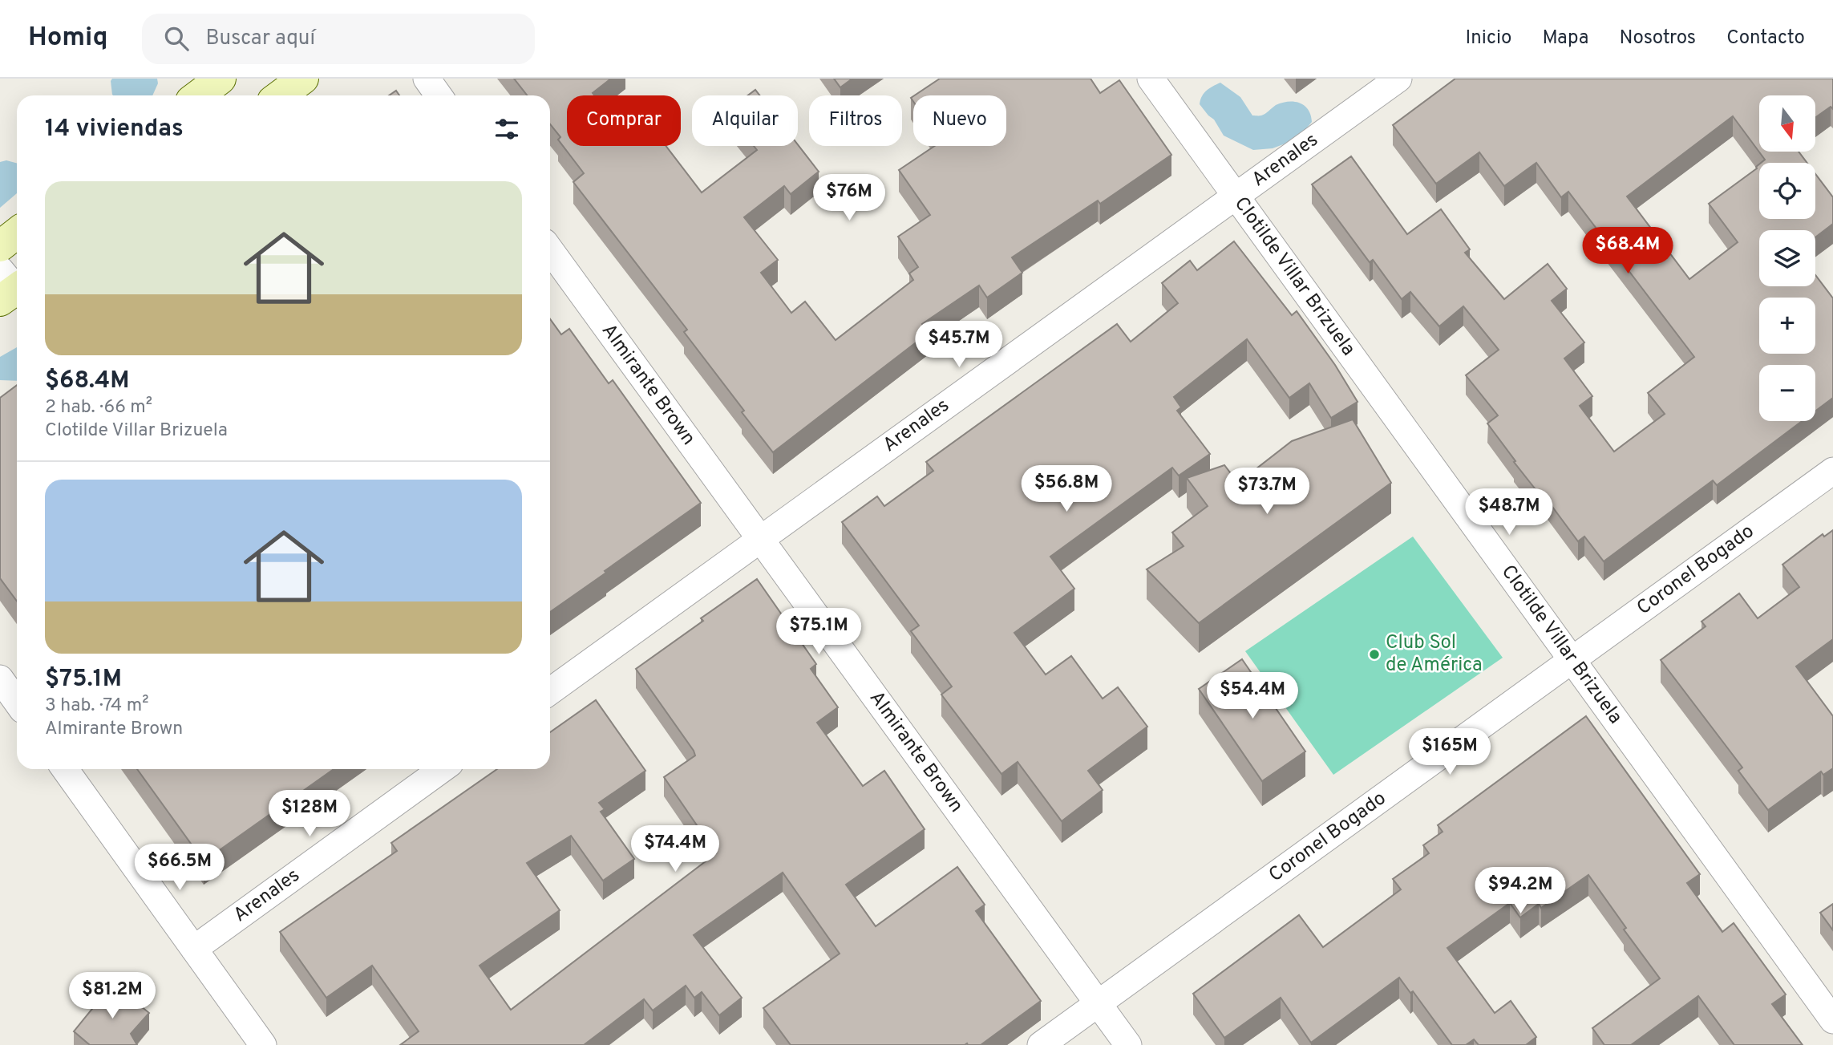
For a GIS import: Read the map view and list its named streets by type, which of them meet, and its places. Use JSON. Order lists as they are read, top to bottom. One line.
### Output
{"streets":{"street":["Arenales","Clotilde Villar Brizuela","Almirante Brown","Coronel Bogado"]},"crossings":[["Arenales","Clotilde Villar Brizuela"],["Arenales","Almirante Brown"],["Clotilde Villar Brizuela","Coronel Bogado"],["Almirante Brown","Coronel Bogado"]],"places":["Club Sol de América"],"north":"bottom","page":{"header":"Homiq","search":"Buscar aquí","nav":["Inicio","Mapa","Nosotros","Contacto"],"map_buttons":["+","−"],"chip":["Comprar","Alquilar","Filtros","Nuevo"],"heading":"14 viviendas","list":[{"name":"$68.4M","note":"2 hab. · 66 m² · Clotilde Villar Brizuela"},{"name":"$75.1M","note":"3 hab. · 74 m² · Almirante Brown"}],"price":["$76M","$68.4M","$45.7M","$56.8M","$73.7M","$48.7M","$75.1M","$54.4M","$165M","$128M","$74.4M","$66.5M","$94.2M","$81.2M"]}}
